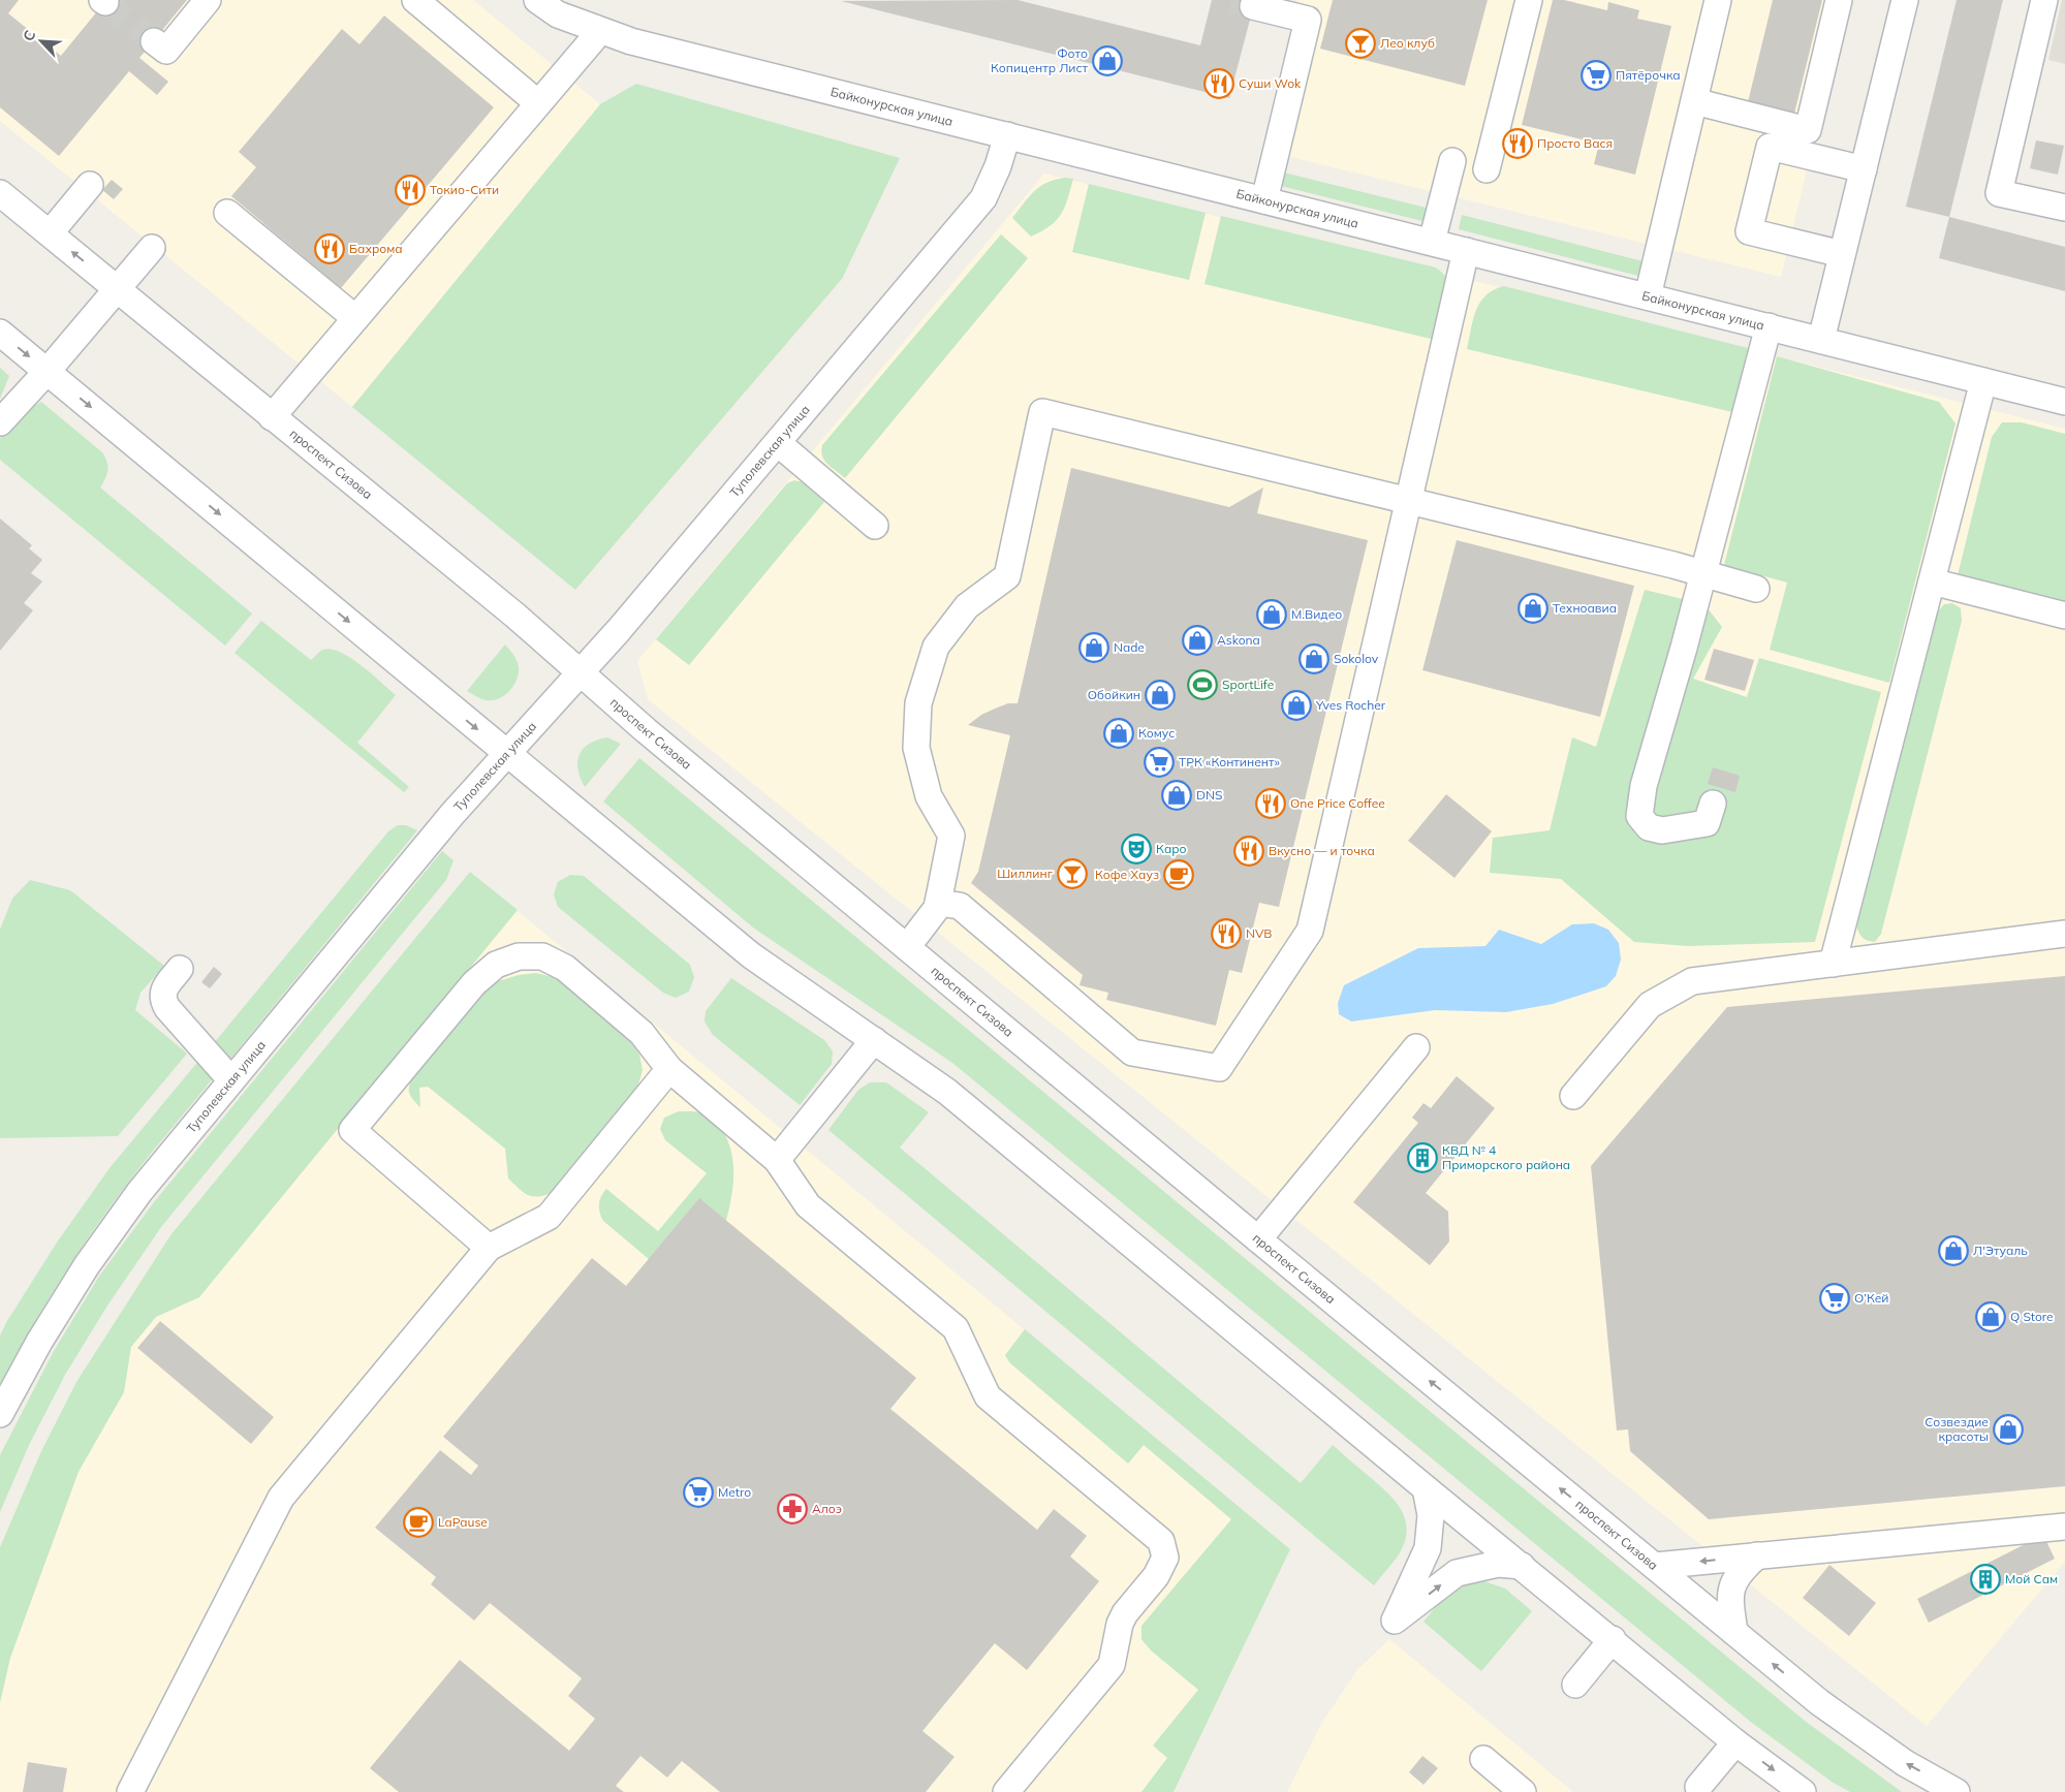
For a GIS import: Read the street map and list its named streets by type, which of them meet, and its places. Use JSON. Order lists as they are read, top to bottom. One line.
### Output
{"streets":{"street":["Байконурская улица","Туполевская улица","проспект Сизова"]},"crossings":[["Байконурская улица","Туполевская улица"],["Туполевская улица","проспект Сизова"]],"places":{"bar":["Лео клуб","Шиллинг"],"shop":["Фото Копицентр Лист","Техноавиа","М.Видео","Askona","Nade","Sokolov","Обойкин","Yves Rocher","Комус","DNS","Л'Этуаль","Q Store","Созвездие красоты"],"supermarket":["Пятёрочка","ТРК «Континент»","О’Кей","Metro"],"restaurant":["Суши Wok","Просто Вася","Токио-Сити","Бахрома","One Price Coffee","Вкусно — и точка","NVB"],"sports":["SportLife"],"theatre":["Каро"],"cafe":["Кофе Хауз","LaPause"],"building":["КВД № 4 Приморского района","Мой Сам"],"pharmacy":["Алоэ"]},"north":"top left"}
